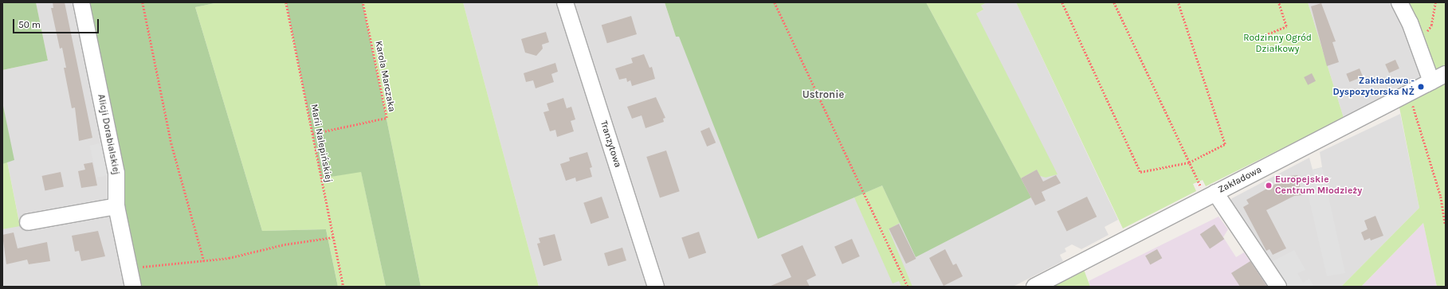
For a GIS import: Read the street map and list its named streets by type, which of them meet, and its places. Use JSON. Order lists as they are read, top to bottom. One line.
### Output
{"streets":{"street":["Alicji Dorabialskiej","Tranzytowa","Zakładowa"],"path":["Karola Marczaka","Marii Nalepińskiej"]},"crossings":[["Karola Marczaka","Marii Nalepińskiej"]],"districts":["Ustronie"],"parks":["Rodzinny Ogród Działkowy"],"places":["Zakładowa - Dyspozytorska NŻ","Europejskie Centrum Młodzieży"],"scale_bar":"50 m"}
